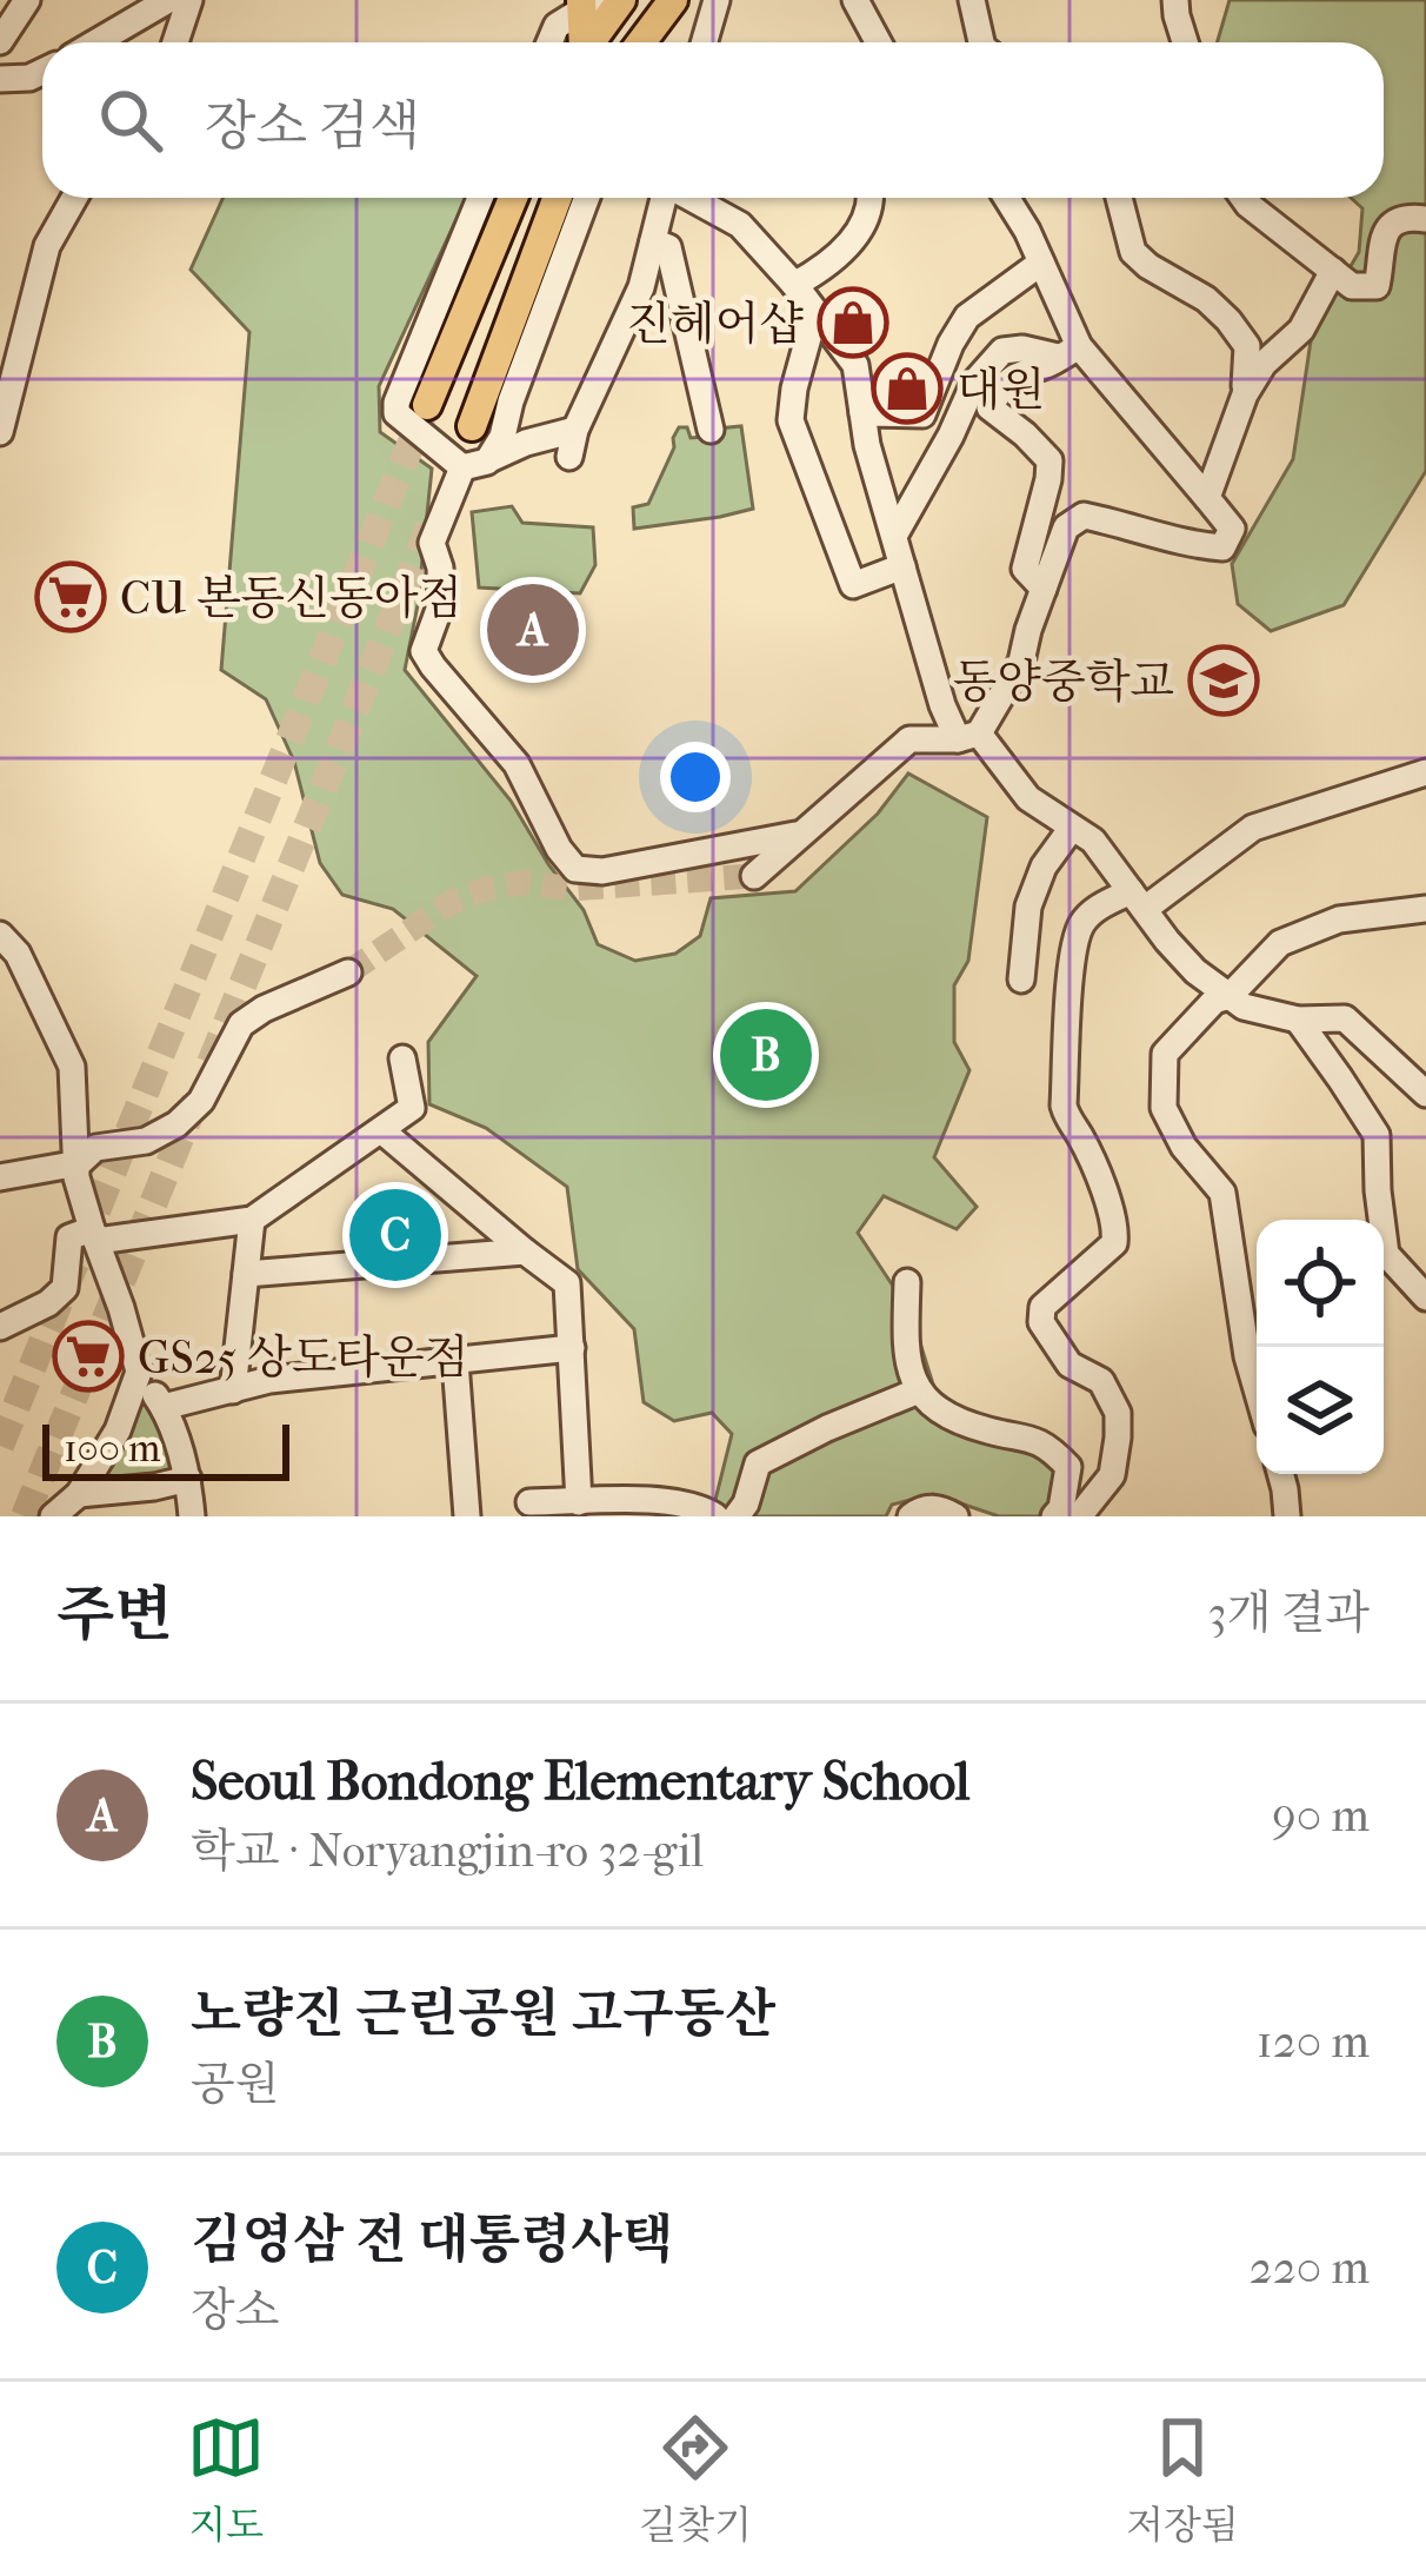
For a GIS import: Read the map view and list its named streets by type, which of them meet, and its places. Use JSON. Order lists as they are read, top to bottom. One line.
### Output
{"places":{"shop":["진헤어샵","대원"],"supermarket":["CU 본동신동아점","GS25 상도타운점"],"school or university":["동양중학교"]},"scale_bar":"100 m","page":{"search":"장소 검색","pins":["A","B","C"],"scale":"100 m","heading":["주변","3개 결과"],"list":[{"mark":"A","name":"Seoul Bondong Elementary School","note":"학교 · Noryangjin-ro 32-gil","value":"90 m"},{"mark":"B","name":"노량진 근린공원 고구동산","note":"공원","value":"120 m"},{"mark":"C","name":"김영삼 전 대통령사택","note":"장소","value":"220 m"}],"nav":["지도","길찾기","저장됨"]}}
